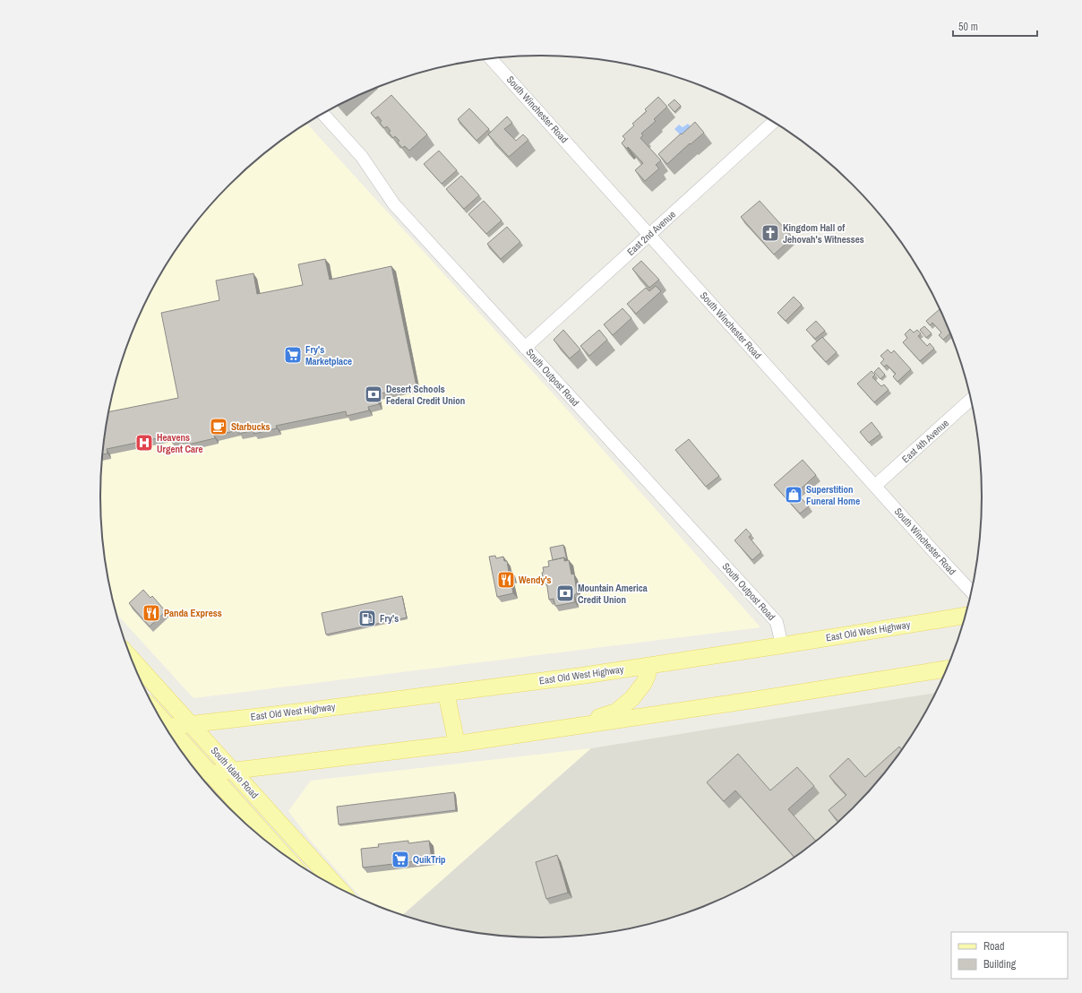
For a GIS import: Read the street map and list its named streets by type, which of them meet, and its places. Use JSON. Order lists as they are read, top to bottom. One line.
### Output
{"streets":{"main road":["East Old West Highway","South Idaho Road"],"street":["South Winchester Road","East 2nd Avenue","South Outpost Road","East 4th Avenue"]},"crossings":[["South Winchester Road","East 2nd Avenue"],["South Winchester Road","East 4th Avenue"],["East 2nd Avenue","South Outpost Road"],["South Outpost Road","East Old West Highway"],["East Old West Highway","South Idaho Road"]],"places":{"church":["Kingdom Hall of Jehovah's Witnesses"],"supermarket":["Fry's Marketplace","QuikTrip"],"bank":["Desert Schools Federal Credit Union","Mountain America Credit Union"],"cafe":["Starbucks"],"hospital":["Heavens Urgent Care"],"shop":["Superstition Funeral Home"],"restaurant":["Wendy's","Panda Express"],"fuel station":["Fry's"]},"legend":["Road","Building"],"scale_bar":"50 m"}
